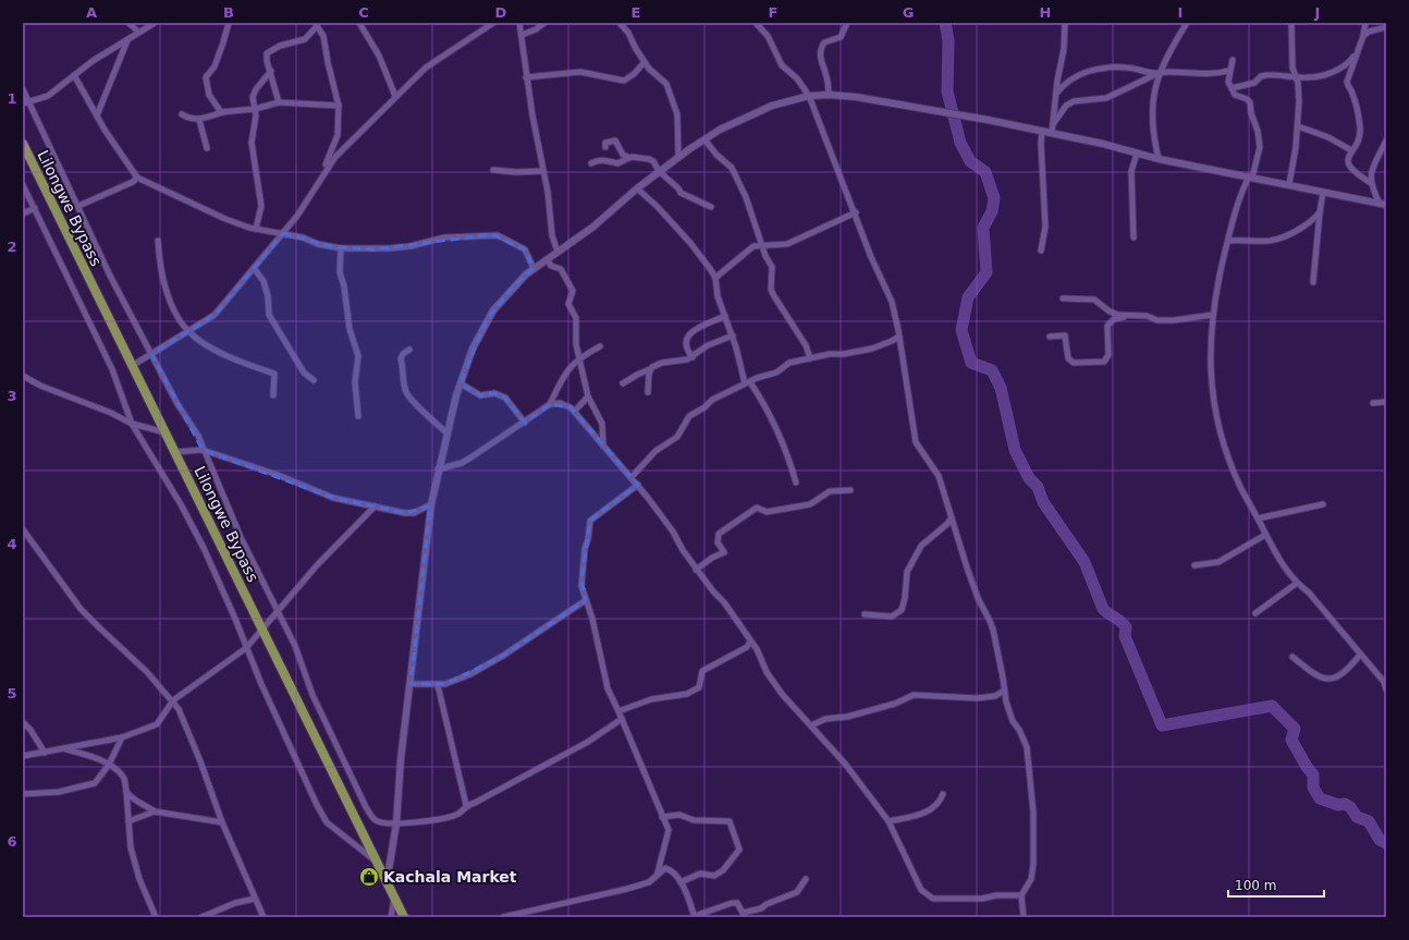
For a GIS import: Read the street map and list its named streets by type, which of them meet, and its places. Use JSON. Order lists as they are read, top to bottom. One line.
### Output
{"streets":{"main road":["Lilongwe Bypass"]},"places":{"shop":["Kachala Market"]},"scale_bar":"100 m","grid":{"columns":["A","B","C","D","E","F","G","H","I","J"],"rows":["1","2","3","4","5","6"]}}
